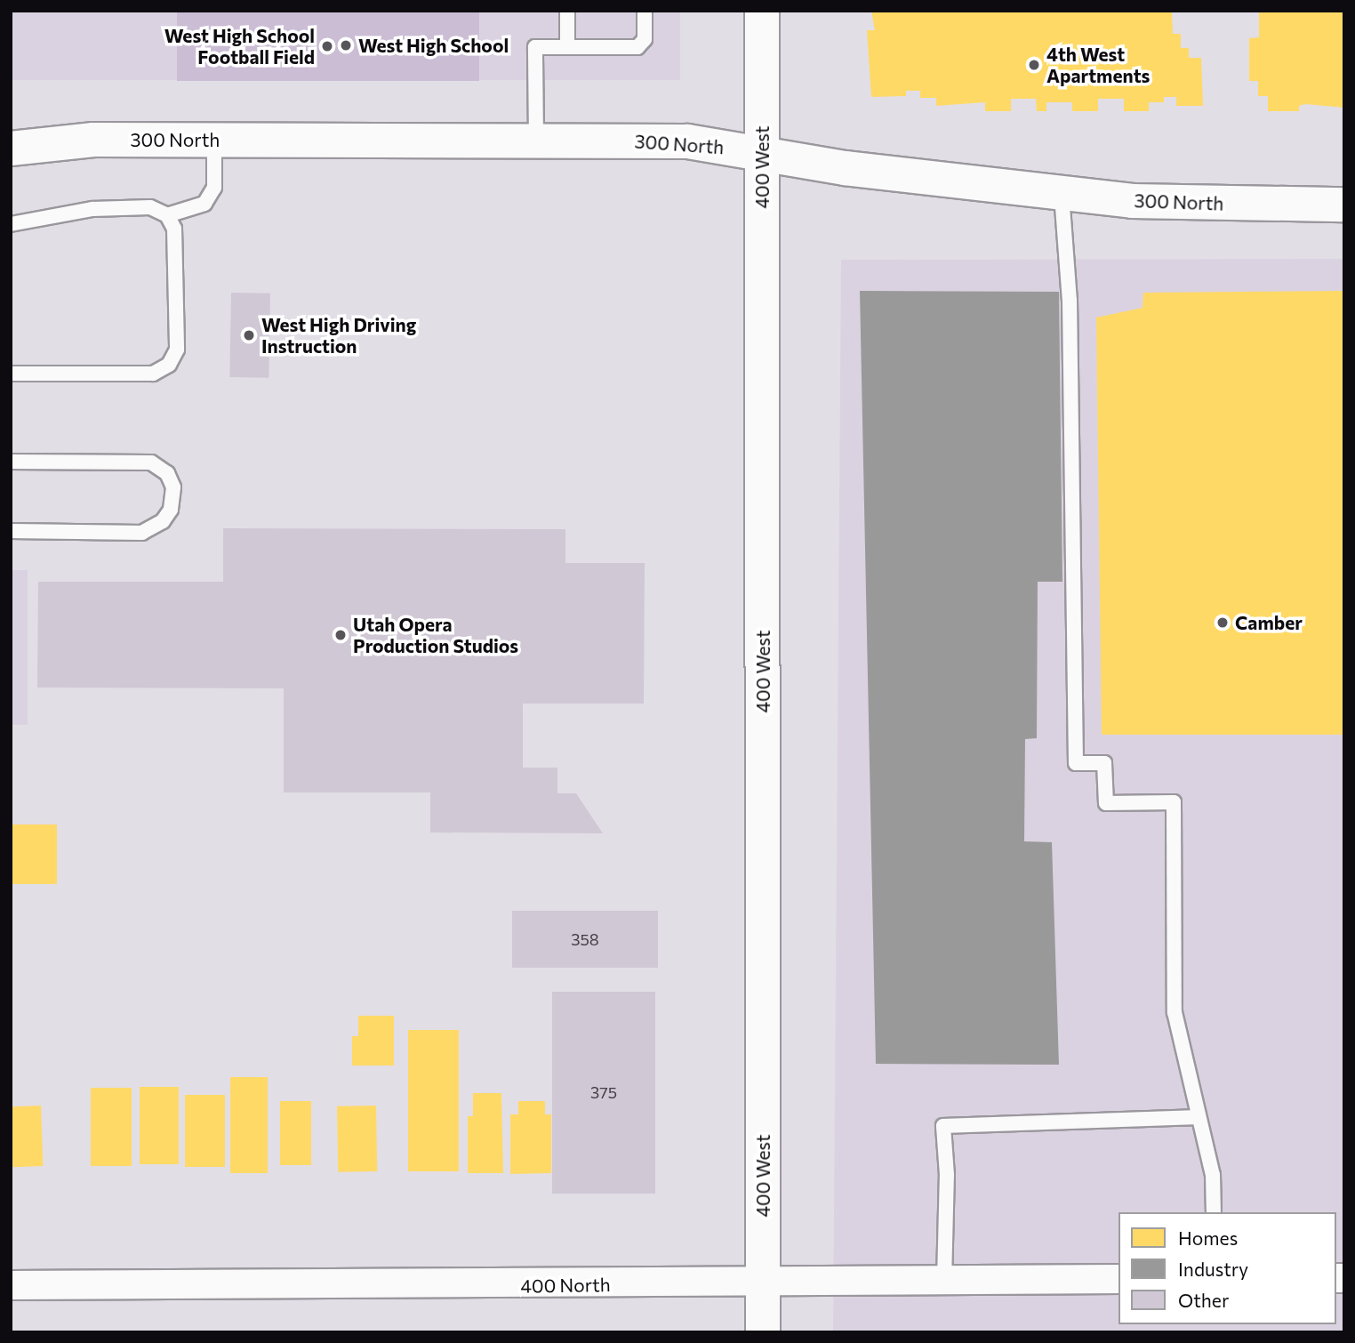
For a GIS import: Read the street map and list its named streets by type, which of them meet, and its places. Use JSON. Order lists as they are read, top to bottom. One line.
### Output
{"streets":{"street":["300 North","400 West","400 North"]},"crossings":[["300 North","400 West"],["400 West","400 North"]],"places":["West High School","West High School Football Field","4th West Apartments","West High Driving Instruction","Camber","Utah Opera Production Studios"],"house_numbers":["358","375"],"legend":["Homes","Industry","Other"]}
